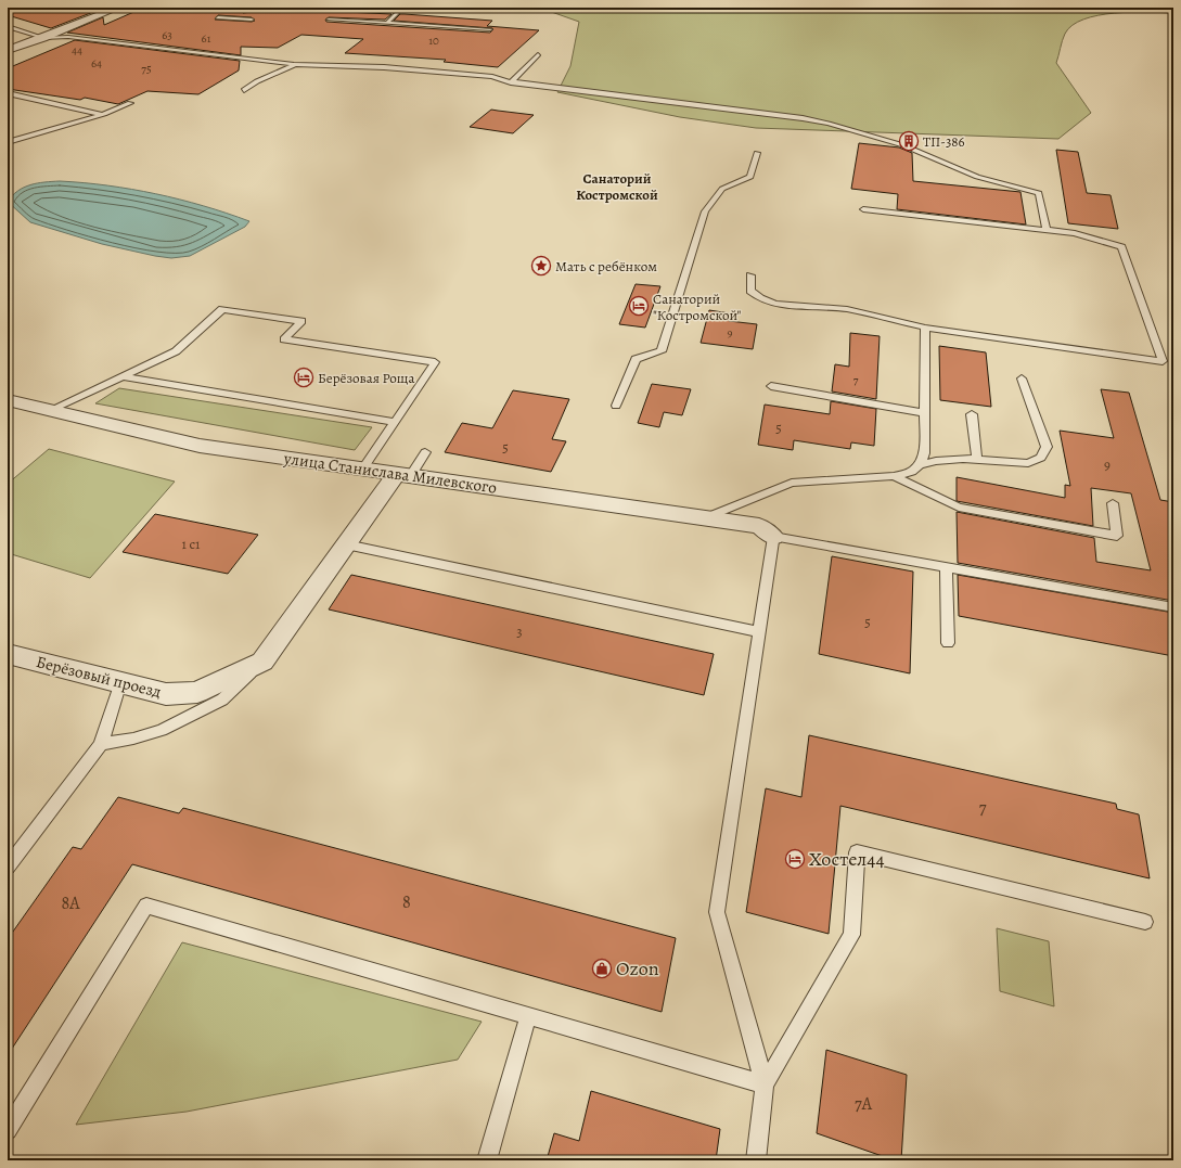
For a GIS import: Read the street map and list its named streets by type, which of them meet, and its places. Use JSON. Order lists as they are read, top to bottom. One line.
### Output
{"streets":{"street":["улица Станислава Милевского","Берёзовый проезд"]},"districts":["Санаторий Костромской"],"places":{"building":["ТП-386"],"place":["Мать с ребёнком"],"hotel":["Санаторий \"Костромской\"","Берёзовая Роща","Хостел44"],"shop":["Ozon"]},"house_numbers":["63","61","10","44","64","75","9","7","5","5","9","1 с1","5","3","7","8","8А","7А"]}
